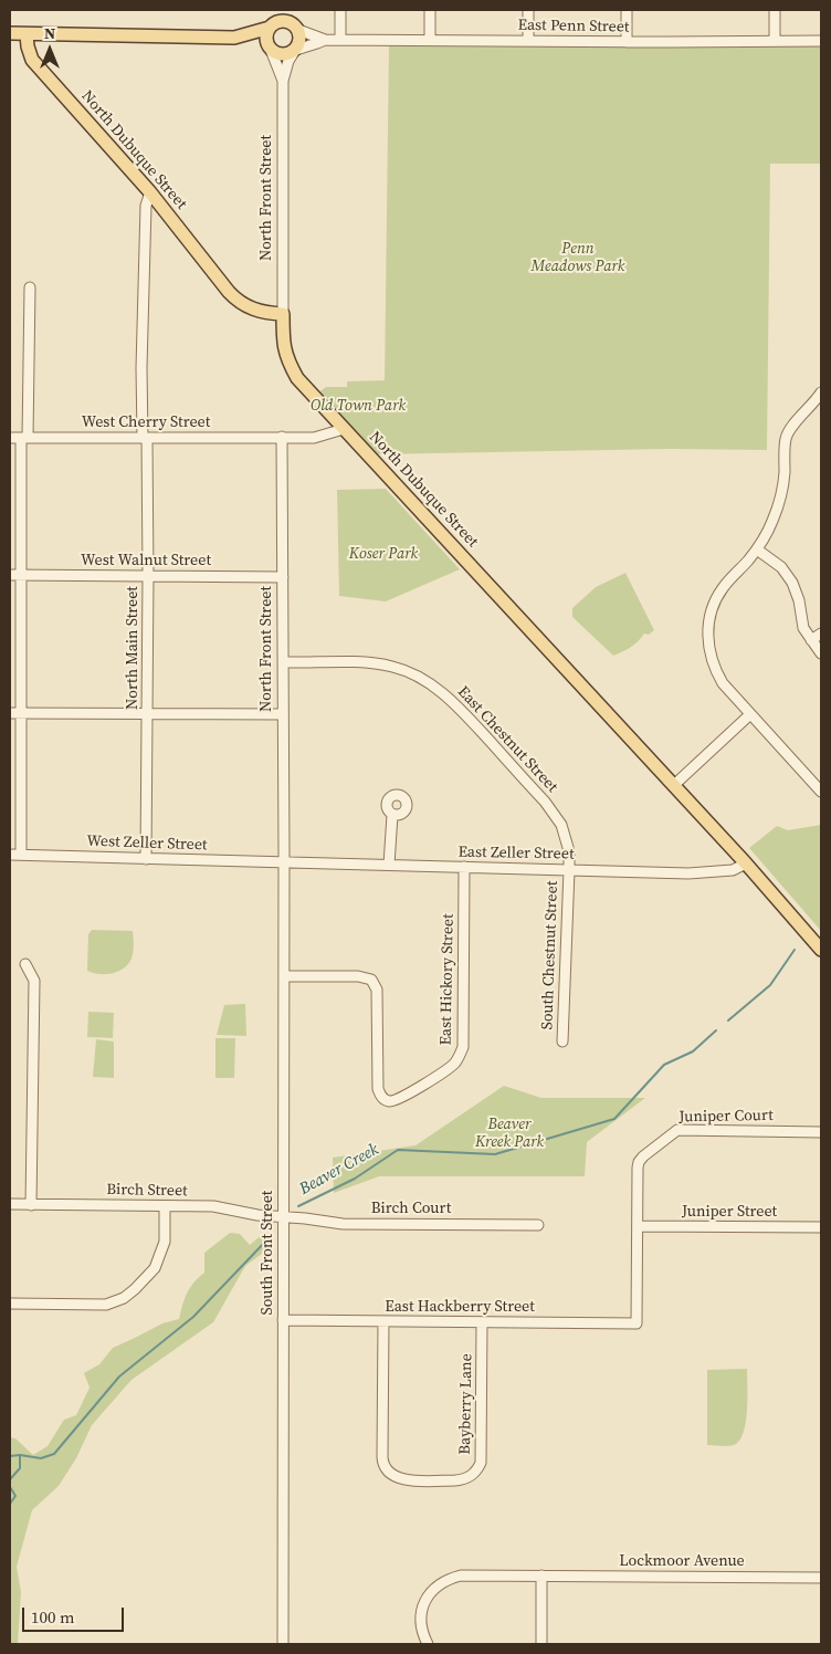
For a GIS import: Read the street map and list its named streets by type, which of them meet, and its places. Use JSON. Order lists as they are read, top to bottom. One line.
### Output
{"streets":{"main road":["North Dubuque Street"],"street":["East Penn Street","North Front Street","West Cherry Street","West Walnut Street","North Main Street","East Chestnut Street","West Zeller Street","East Zeller Street","South Chestnut Street","East Hickory Street","Juniper Court","Birch Street","Birch Court","Juniper Street","South Front Street","East Hackberry Street","Bayberry Lane","Lockmoor Avenue"]},"crossings":[["East Penn Street","North Front Street"],["North Dubuque Street","North Front Street"],["North Dubuque Street","West Cherry Street"],["North Dubuque Street","North Main Street"],["North Dubuque Street","East Zeller Street"],["North Front Street","West Cherry Street"],["North Front Street","West Walnut Street"],["North Front Street","East Chestnut Street"],["North Front Street","West Zeller Street"],["North Front Street","East Zeller Street"],["North Front Street","South Front Street"],["West Cherry Street","North Main Street"],["West Walnut Street","North Main Street"],["North Main Street","West Zeller Street"],["East Chestnut Street","East Zeller Street"],["East Chestnut Street","South Chestnut Street"],["West Zeller Street","East Zeller Street"],["West Zeller Street","South Front Street"],["East Zeller Street","South Chestnut Street"],["East Zeller Street","East Hickory Street"],["East Zeller Street","South Front Street"],["East Hickory Street","South Front Street"],["Juniper Court","Juniper Street"],["Juniper Court","East Hackberry Street"],["Birch Street","Birch Court"],["Birch Street","South Front Street"],["Birch Court","South Front Street"],["South Front Street","East Hackberry Street"],["East Hackberry Street","Bayberry Lane"]],"water":["Beaver Creek"],"parks":["Penn Meadows Park","Old Town Park","Koser Park","Beaver Kreek Park"],"scale_bar":"100 m","north":"top"}
